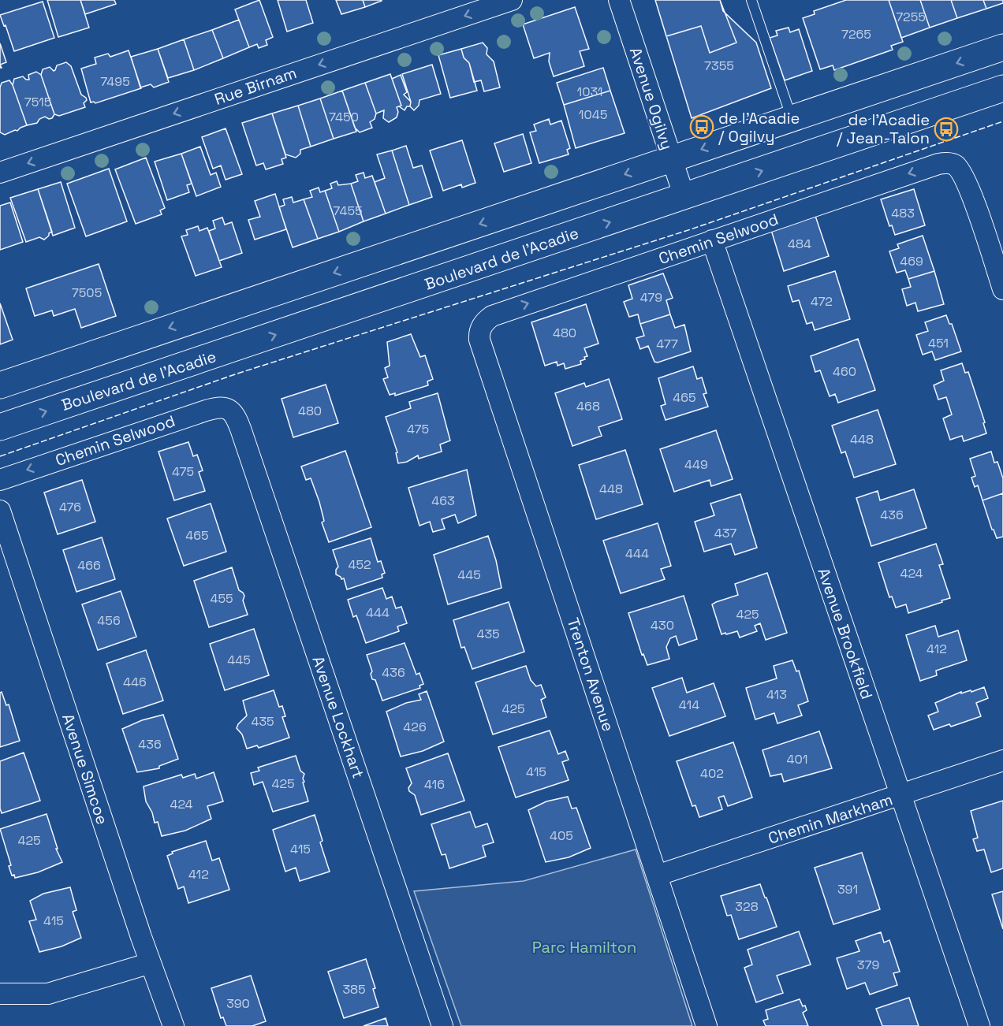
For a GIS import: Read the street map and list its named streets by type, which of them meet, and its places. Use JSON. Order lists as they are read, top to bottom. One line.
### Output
{"streets":{"main road":["Boulevard de l'Acadie"],"street":["Rue Birnam","Avenue Ogilvy","Chemin Selwood","Avenue Brookfield","Trenton Avenue","Avenue Lockhart","Avenue Simcoe","Chemin Markham"]},"crossings":[["Avenue Ogilvy","Boulevard de l'Acadie"],["Chemin Selwood","Avenue Brookfield"],["Chemin Selwood","Trenton Avenue"],["Chemin Selwood","Avenue Lockhart"],["Avenue Brookfield","Chemin Markham"],["Trenton Avenue","Chemin Markham"]],"one_way":["Rue Birnam"],"parks":["Parc Hamilton"],"places":{"bus stop":["de l'Acadie / Ogilvy","de l'Acadie / Jean-Talon"]},"house_numbers":["7255","7265","7355","7495","1031","7515","1045","7450","7455","483","484","469","7505","479","472","480","451","477","460","465","468","480","475","448","449","475","448","463","476","436","437","465","444","452","466","424","445","455","444","425","456","430","435","412","445","436","446","413","414","425","435","426","436","401","415","402","425","416","424","405","425","415","412","391","328","415","379","385","390"]}
